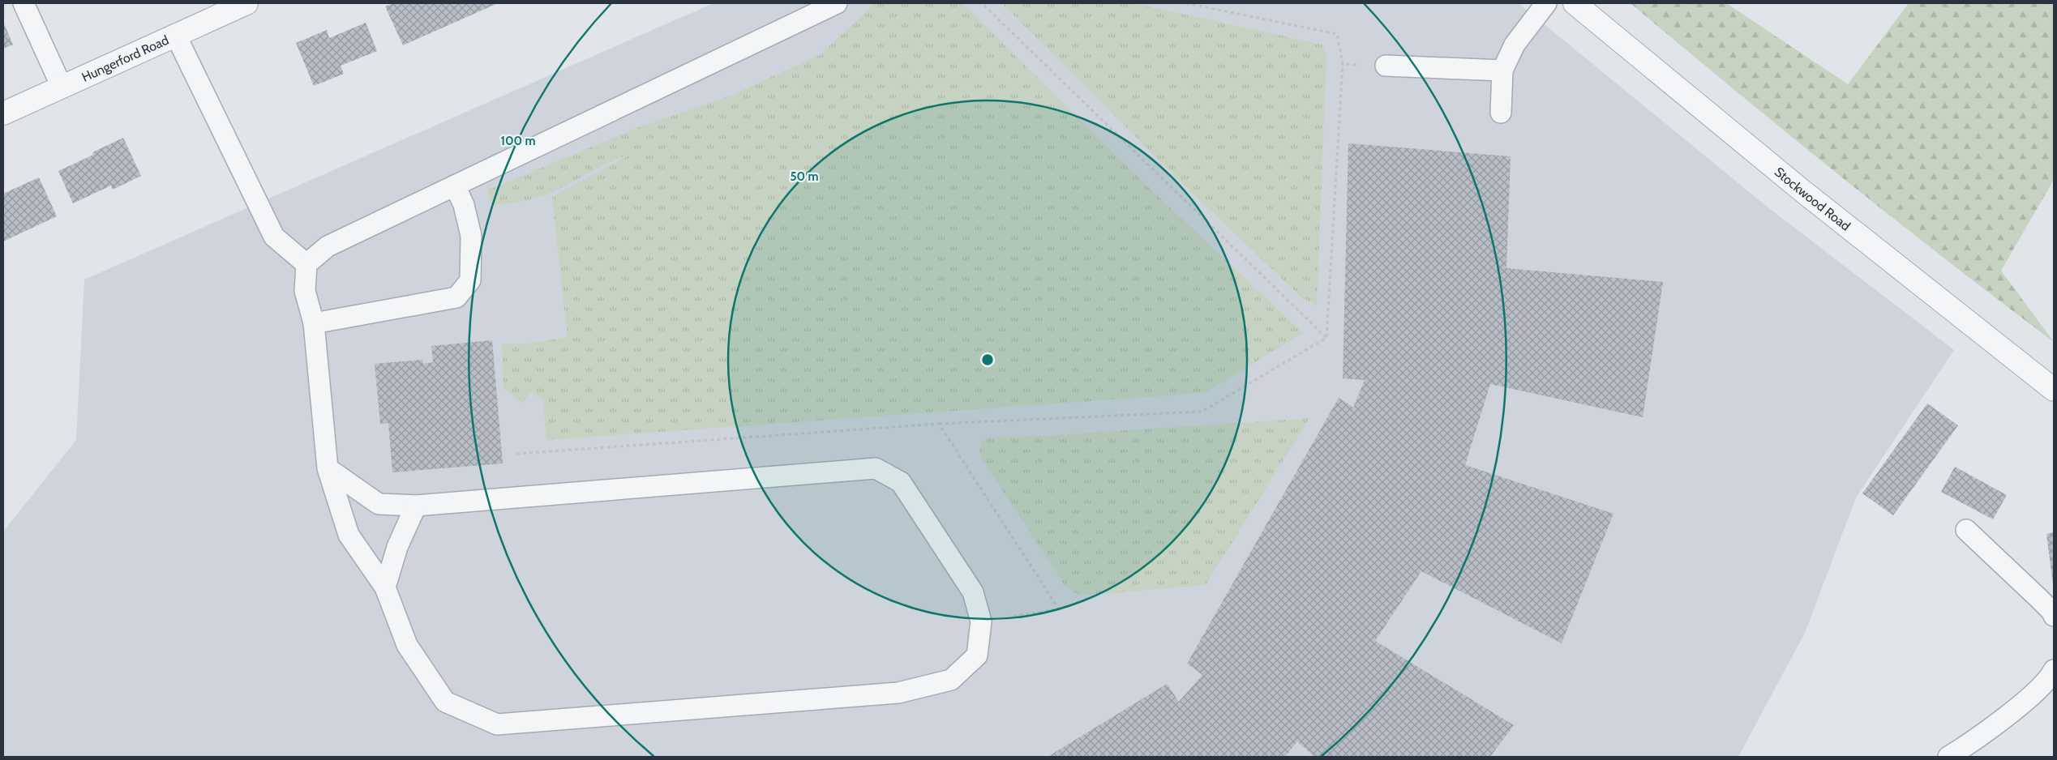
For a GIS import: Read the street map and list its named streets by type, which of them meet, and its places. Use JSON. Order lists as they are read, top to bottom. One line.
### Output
{"streets":{"street":["Hungerford Road","Stockwood Road"]},"rings":["100 m","50 m"]}
